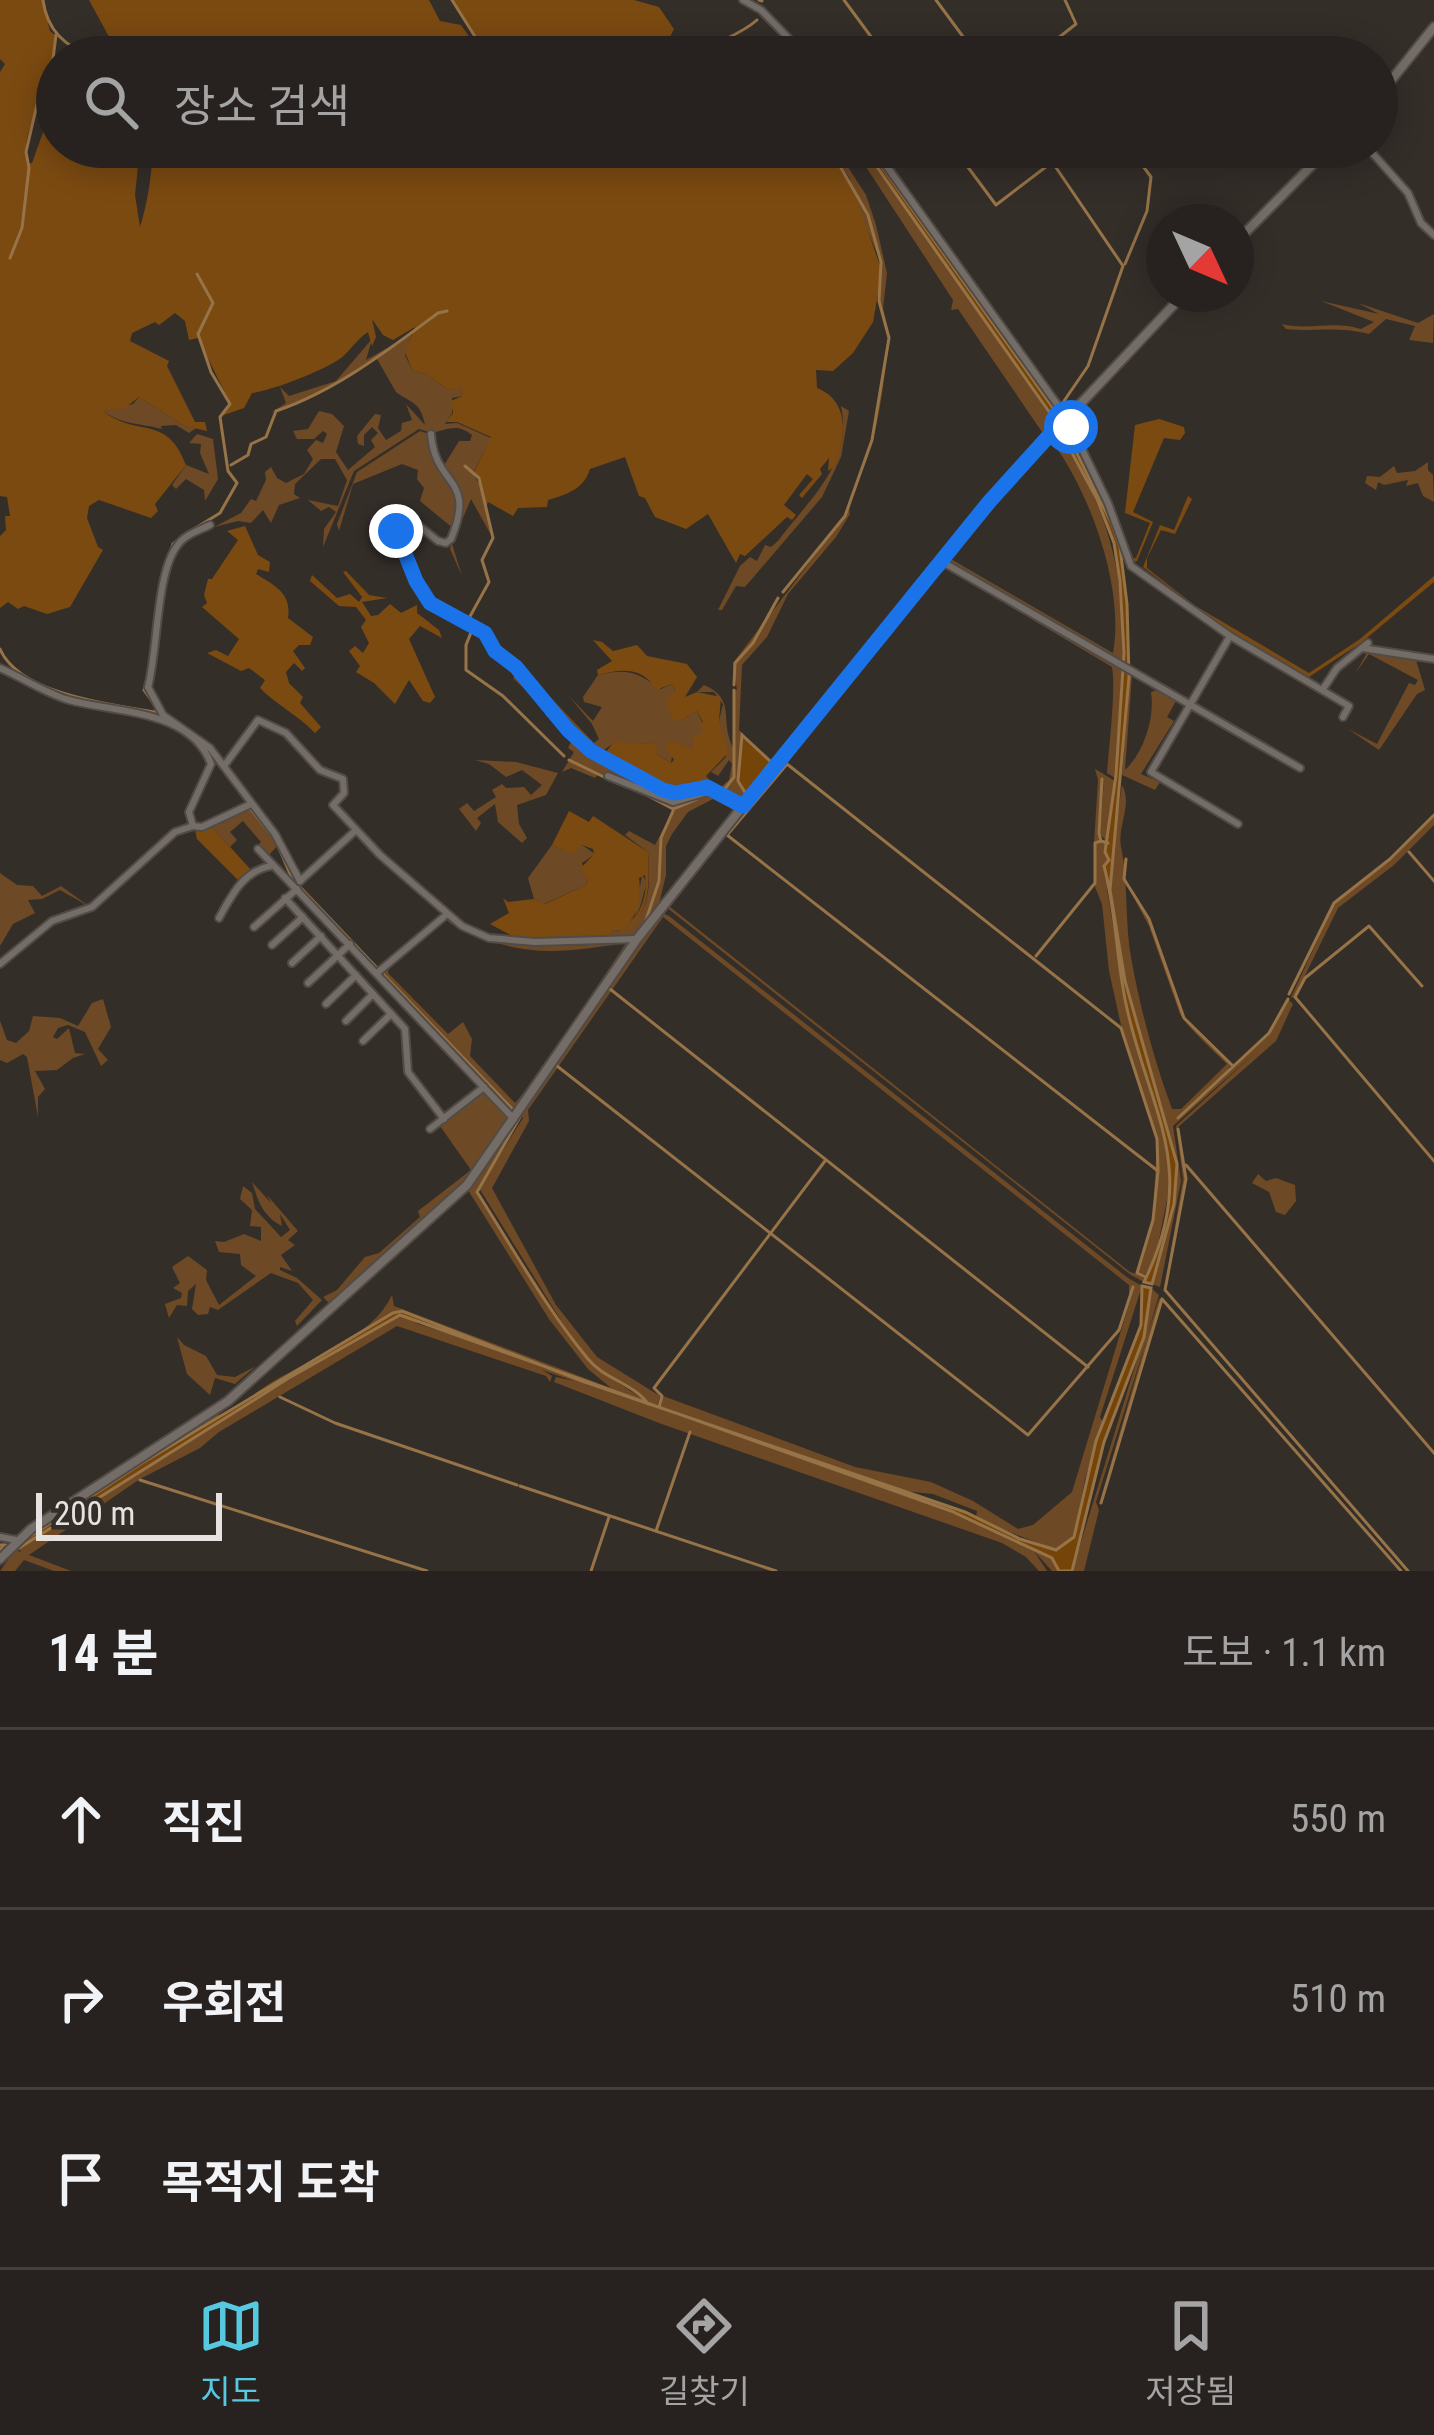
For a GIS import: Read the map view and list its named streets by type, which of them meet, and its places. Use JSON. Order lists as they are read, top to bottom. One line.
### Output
{"scale_bar":"200 m","north":"bottom right","page":{"search":"장소 검색","scale":"200 m","heading":["14 분","도보 · 1.1 km"],"list":[["직진","550 m"],["우회전","510 m"],"목적지 도착"],"nav":["지도","길찾기","저장됨"]}}
